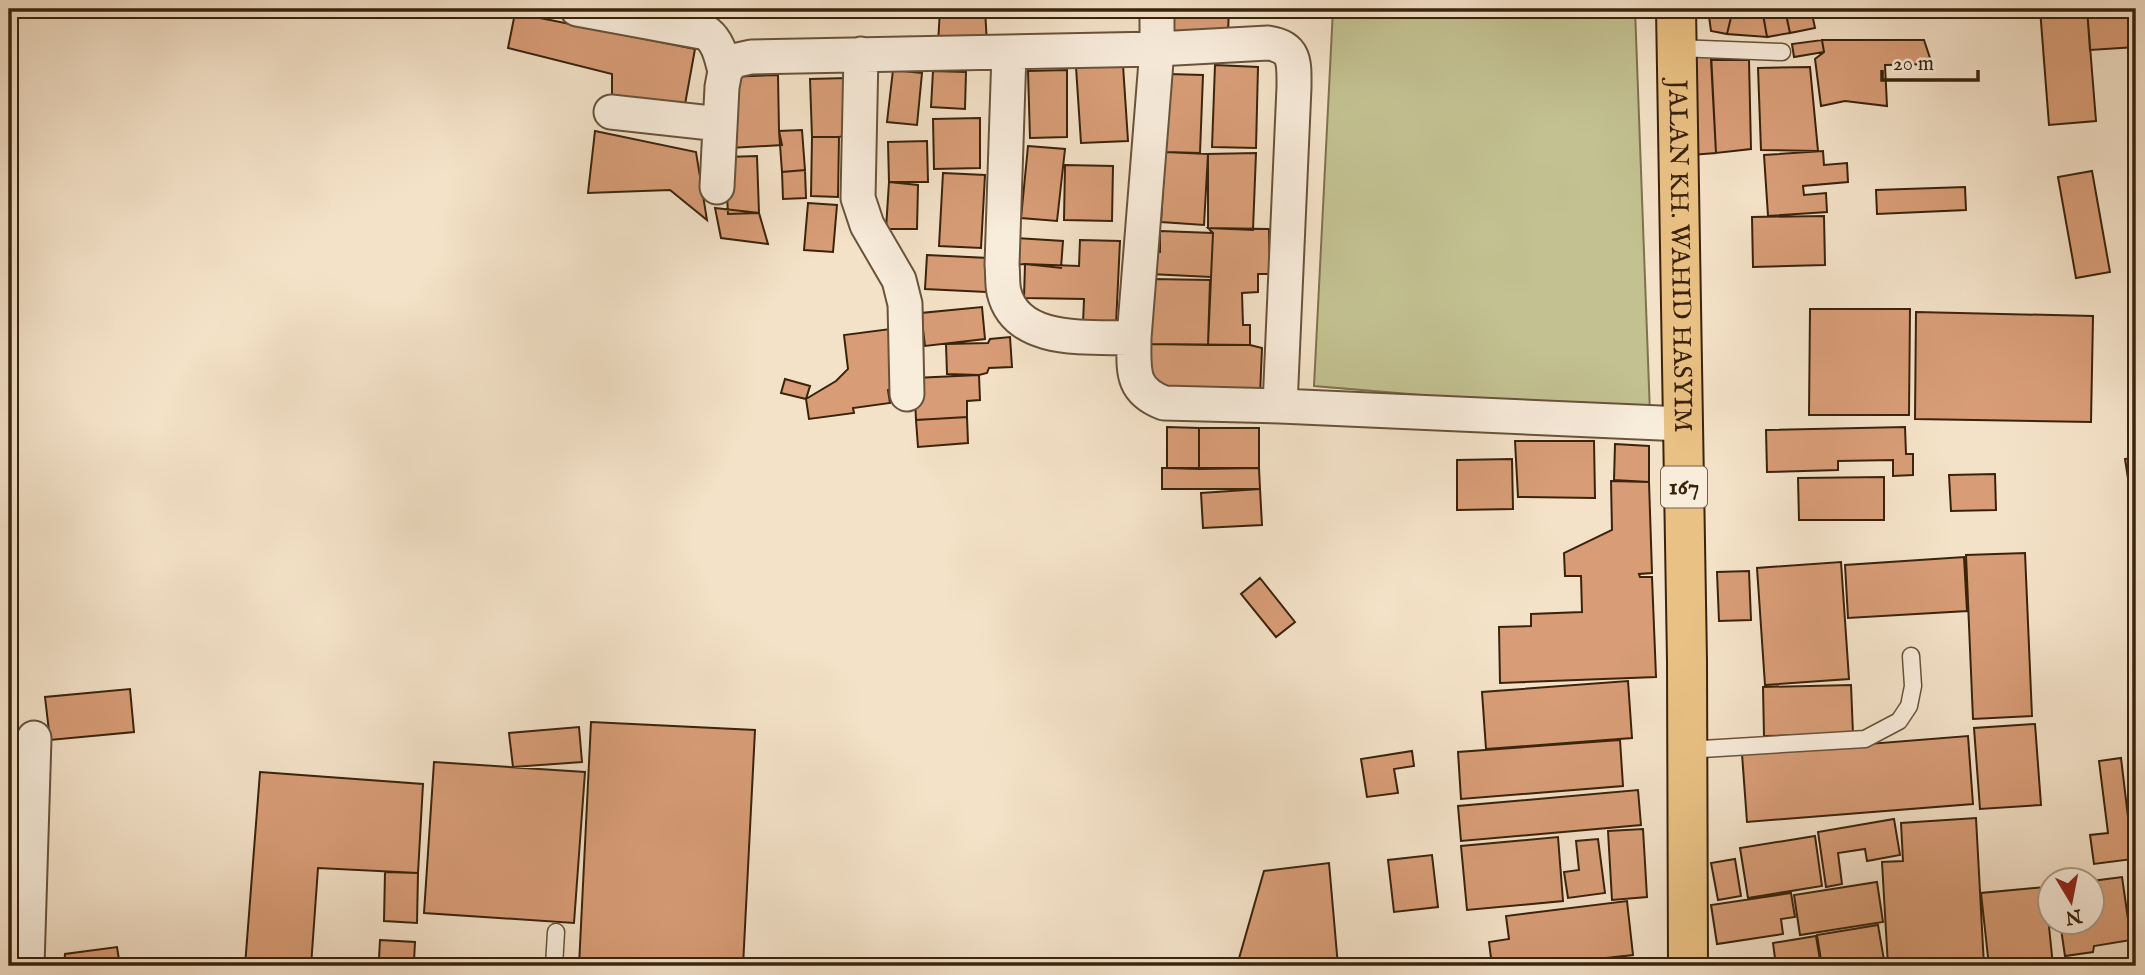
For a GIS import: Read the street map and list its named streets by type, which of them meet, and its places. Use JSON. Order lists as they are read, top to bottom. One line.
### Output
{"streets":{"main road":["JALAN KH. WAHID HASYIM","167"]},"scale_bar":"20 m","north":"bottom"}
